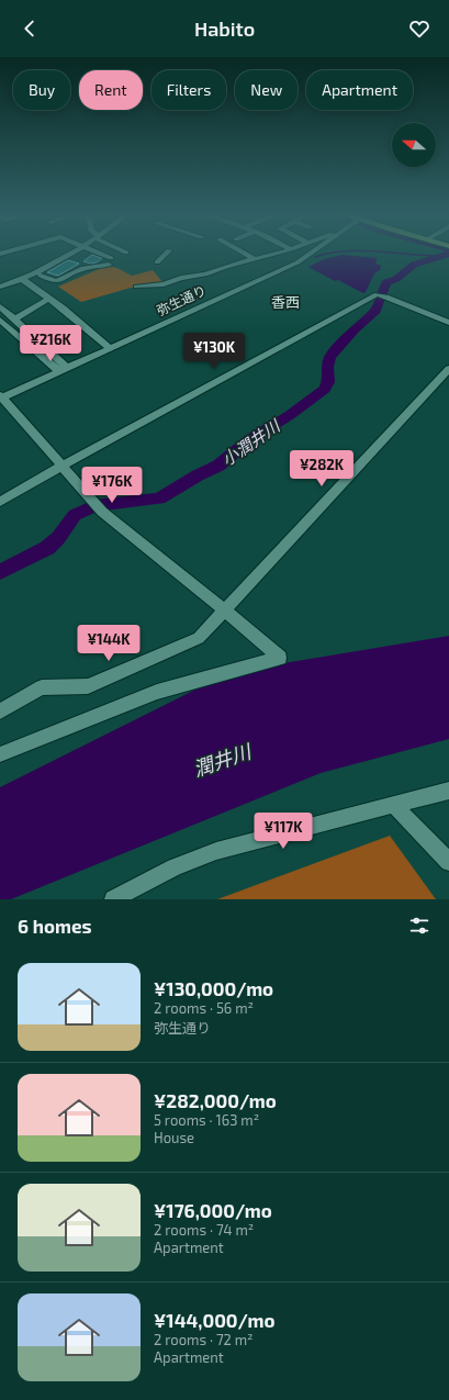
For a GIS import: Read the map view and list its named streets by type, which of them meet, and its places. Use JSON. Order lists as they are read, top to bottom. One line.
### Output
{"streets":{"street":["弥生通り"]},"districts":["香西"],"water":["小潤井川","潤井川"],"north":"left","page":{"header":"Habito","chip":["Buy","Rent","Filters","New","Apartment"],"price":["¥216K","¥130K","¥282K","¥176K","¥144K","¥117K"],"heading":"6 homes","list":[{"name":"¥130,000/mo","note":"2 rooms · 56 m² · 弥生通り"},{"name":"¥282,000/mo","note":"5 rooms · 163 m² · House"},{"name":"¥176,000/mo","note":"2 rooms · 74 m² · Apartment"},{"name":"¥144,000/mo","note":"2 rooms · 72 m² · Apartment"}]}}
